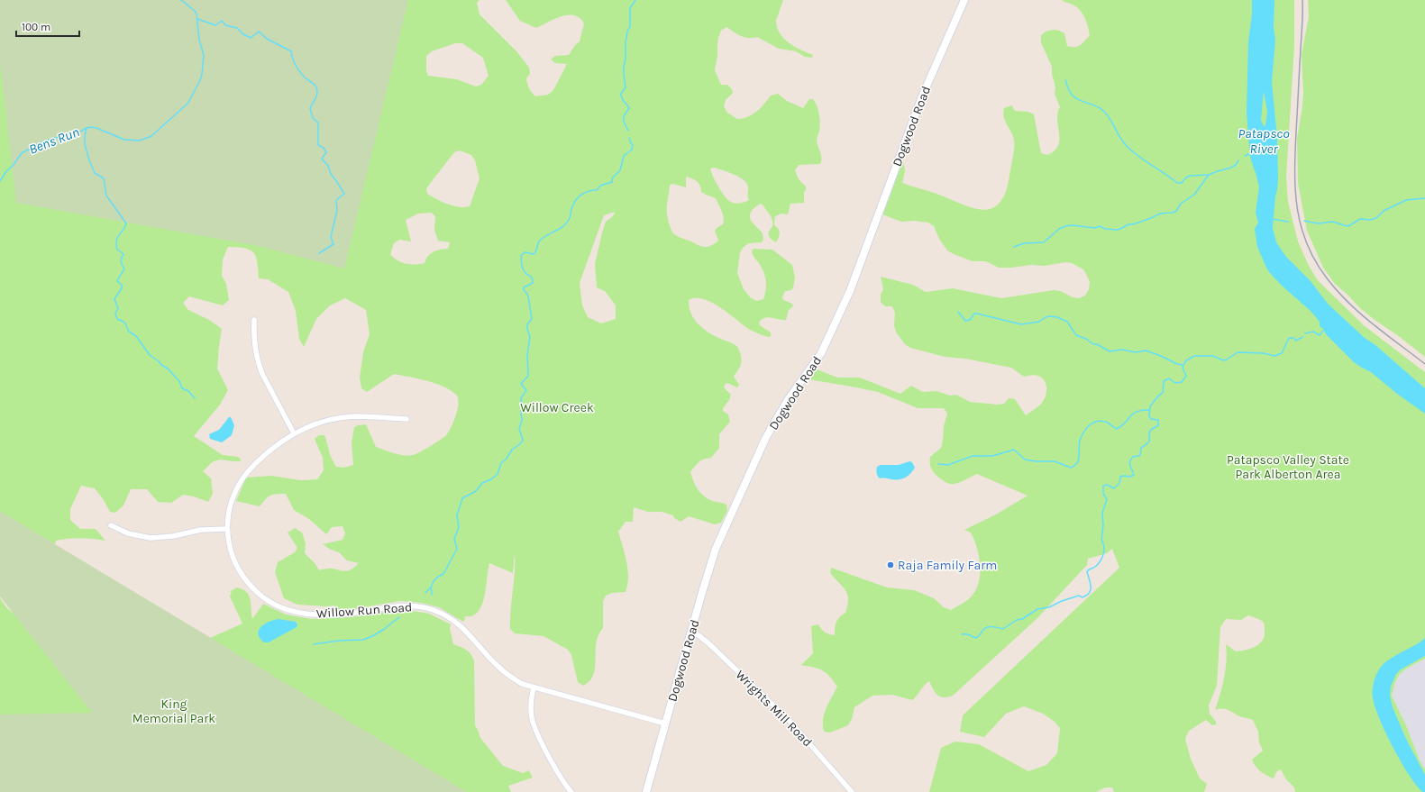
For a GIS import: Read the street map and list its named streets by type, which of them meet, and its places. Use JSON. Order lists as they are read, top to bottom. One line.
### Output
{"streets":{"street":["Dogwood Road","Willow Run Road","Wrights Mill Road"]},"crossings":[["Dogwood Road","Willow Run Road"],["Dogwood Road","Wrights Mill Road"]],"water":["Patapsco River","Bens Run"],"parks":["Willow Creek","Patapsco Valley State Park Alberton Area","King Memorial Park"],"places":["Raja Family Farm"],"scale_bar":"100 m"}
